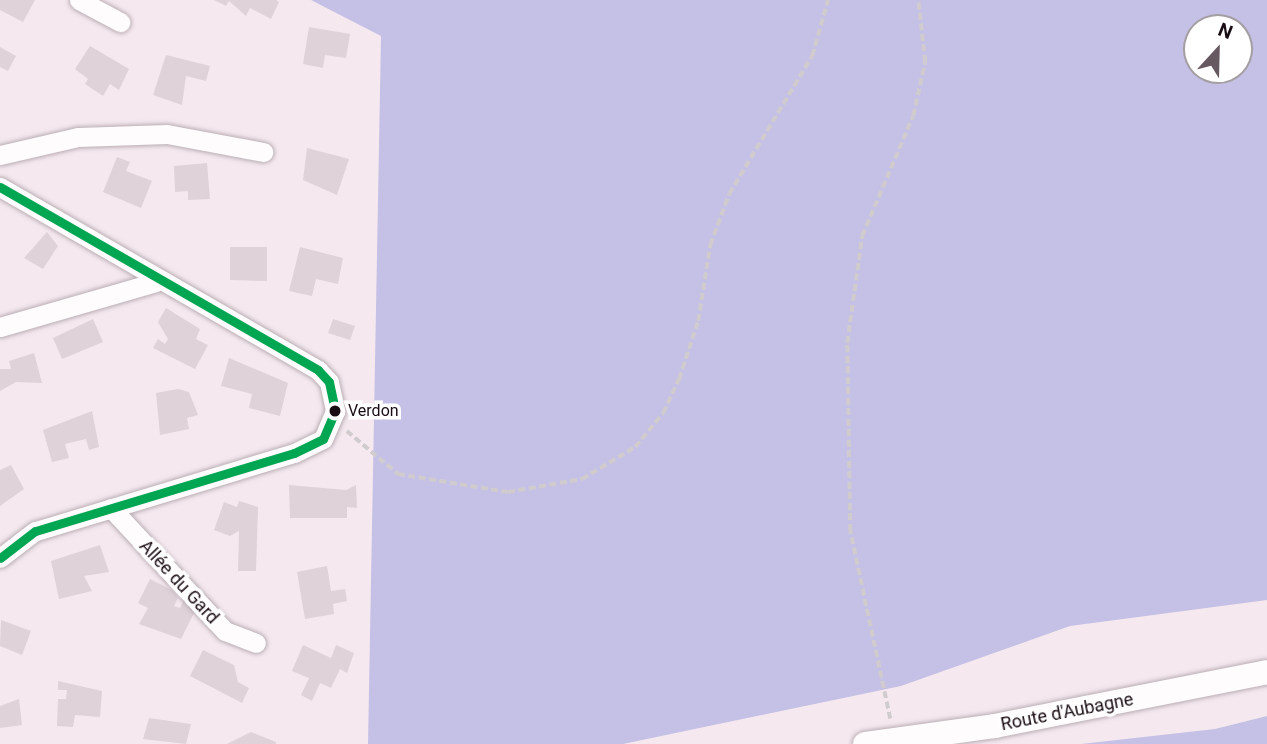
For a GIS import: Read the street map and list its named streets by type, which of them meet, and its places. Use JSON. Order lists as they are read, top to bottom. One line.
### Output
{"streets":{"main road":["Route d'Aubagne"],"street":["Allée du Gard"]},"places":["Verdon"],"north":"top"}
